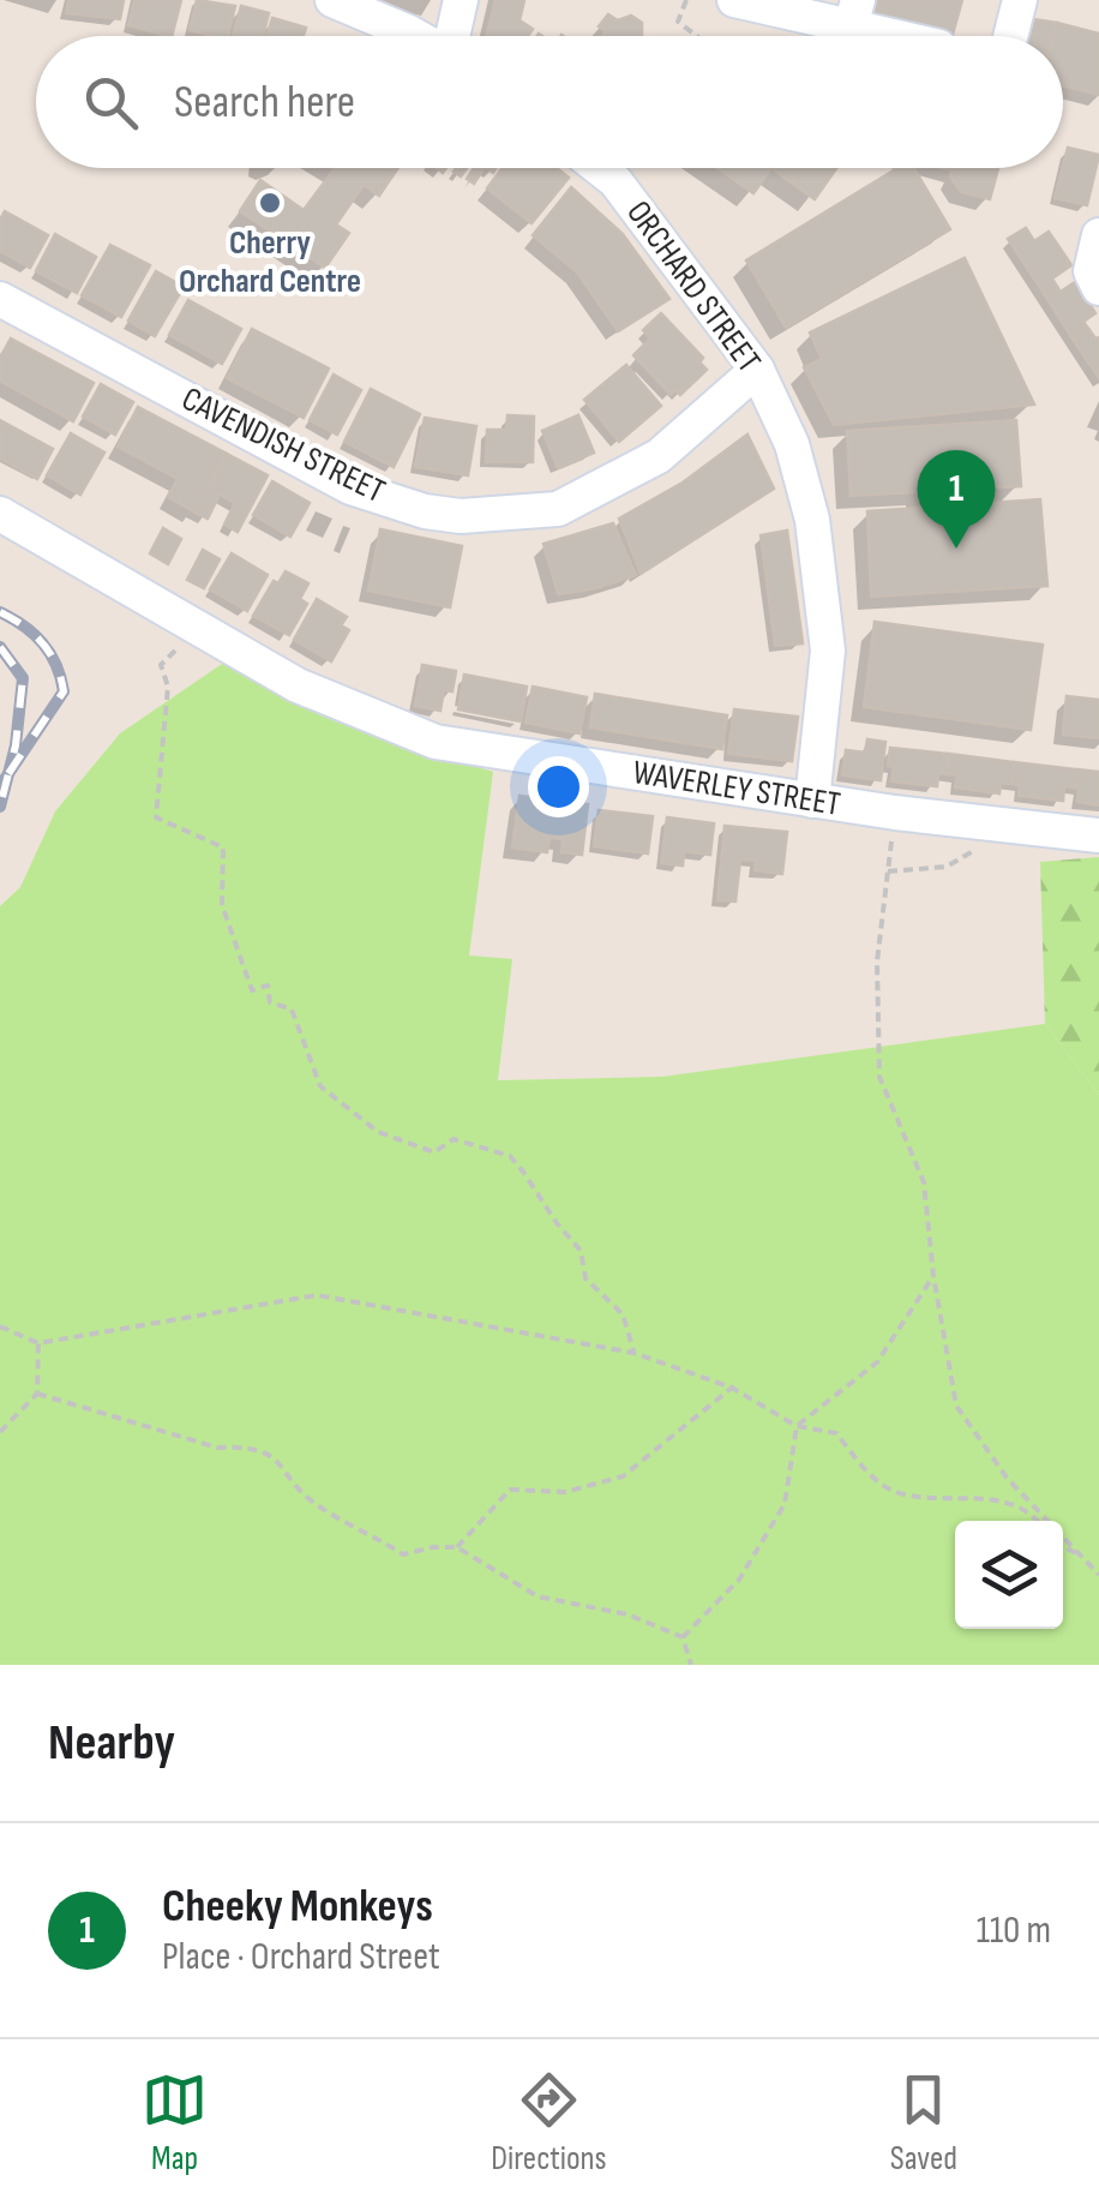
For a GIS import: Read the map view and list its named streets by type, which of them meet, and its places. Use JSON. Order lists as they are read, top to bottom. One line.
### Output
{"streets":{"street":["ORCHARD STREET","CAVENDISH STREET","WAVERLEY STREET"]},"crossings":[["ORCHARD STREET","CAVENDISH STREET"],["ORCHARD STREET","WAVERLEY STREET"]],"places":["Cherry Orchard Centre"],"page":{"search":"Search here","pins":"1","heading":"Nearby","list":[{"mark":"1","name":"Cheeky Monkeys","note":"Place · Orchard Street","value":"110 m"}],"nav":["Map","Directions","Saved"]}}
